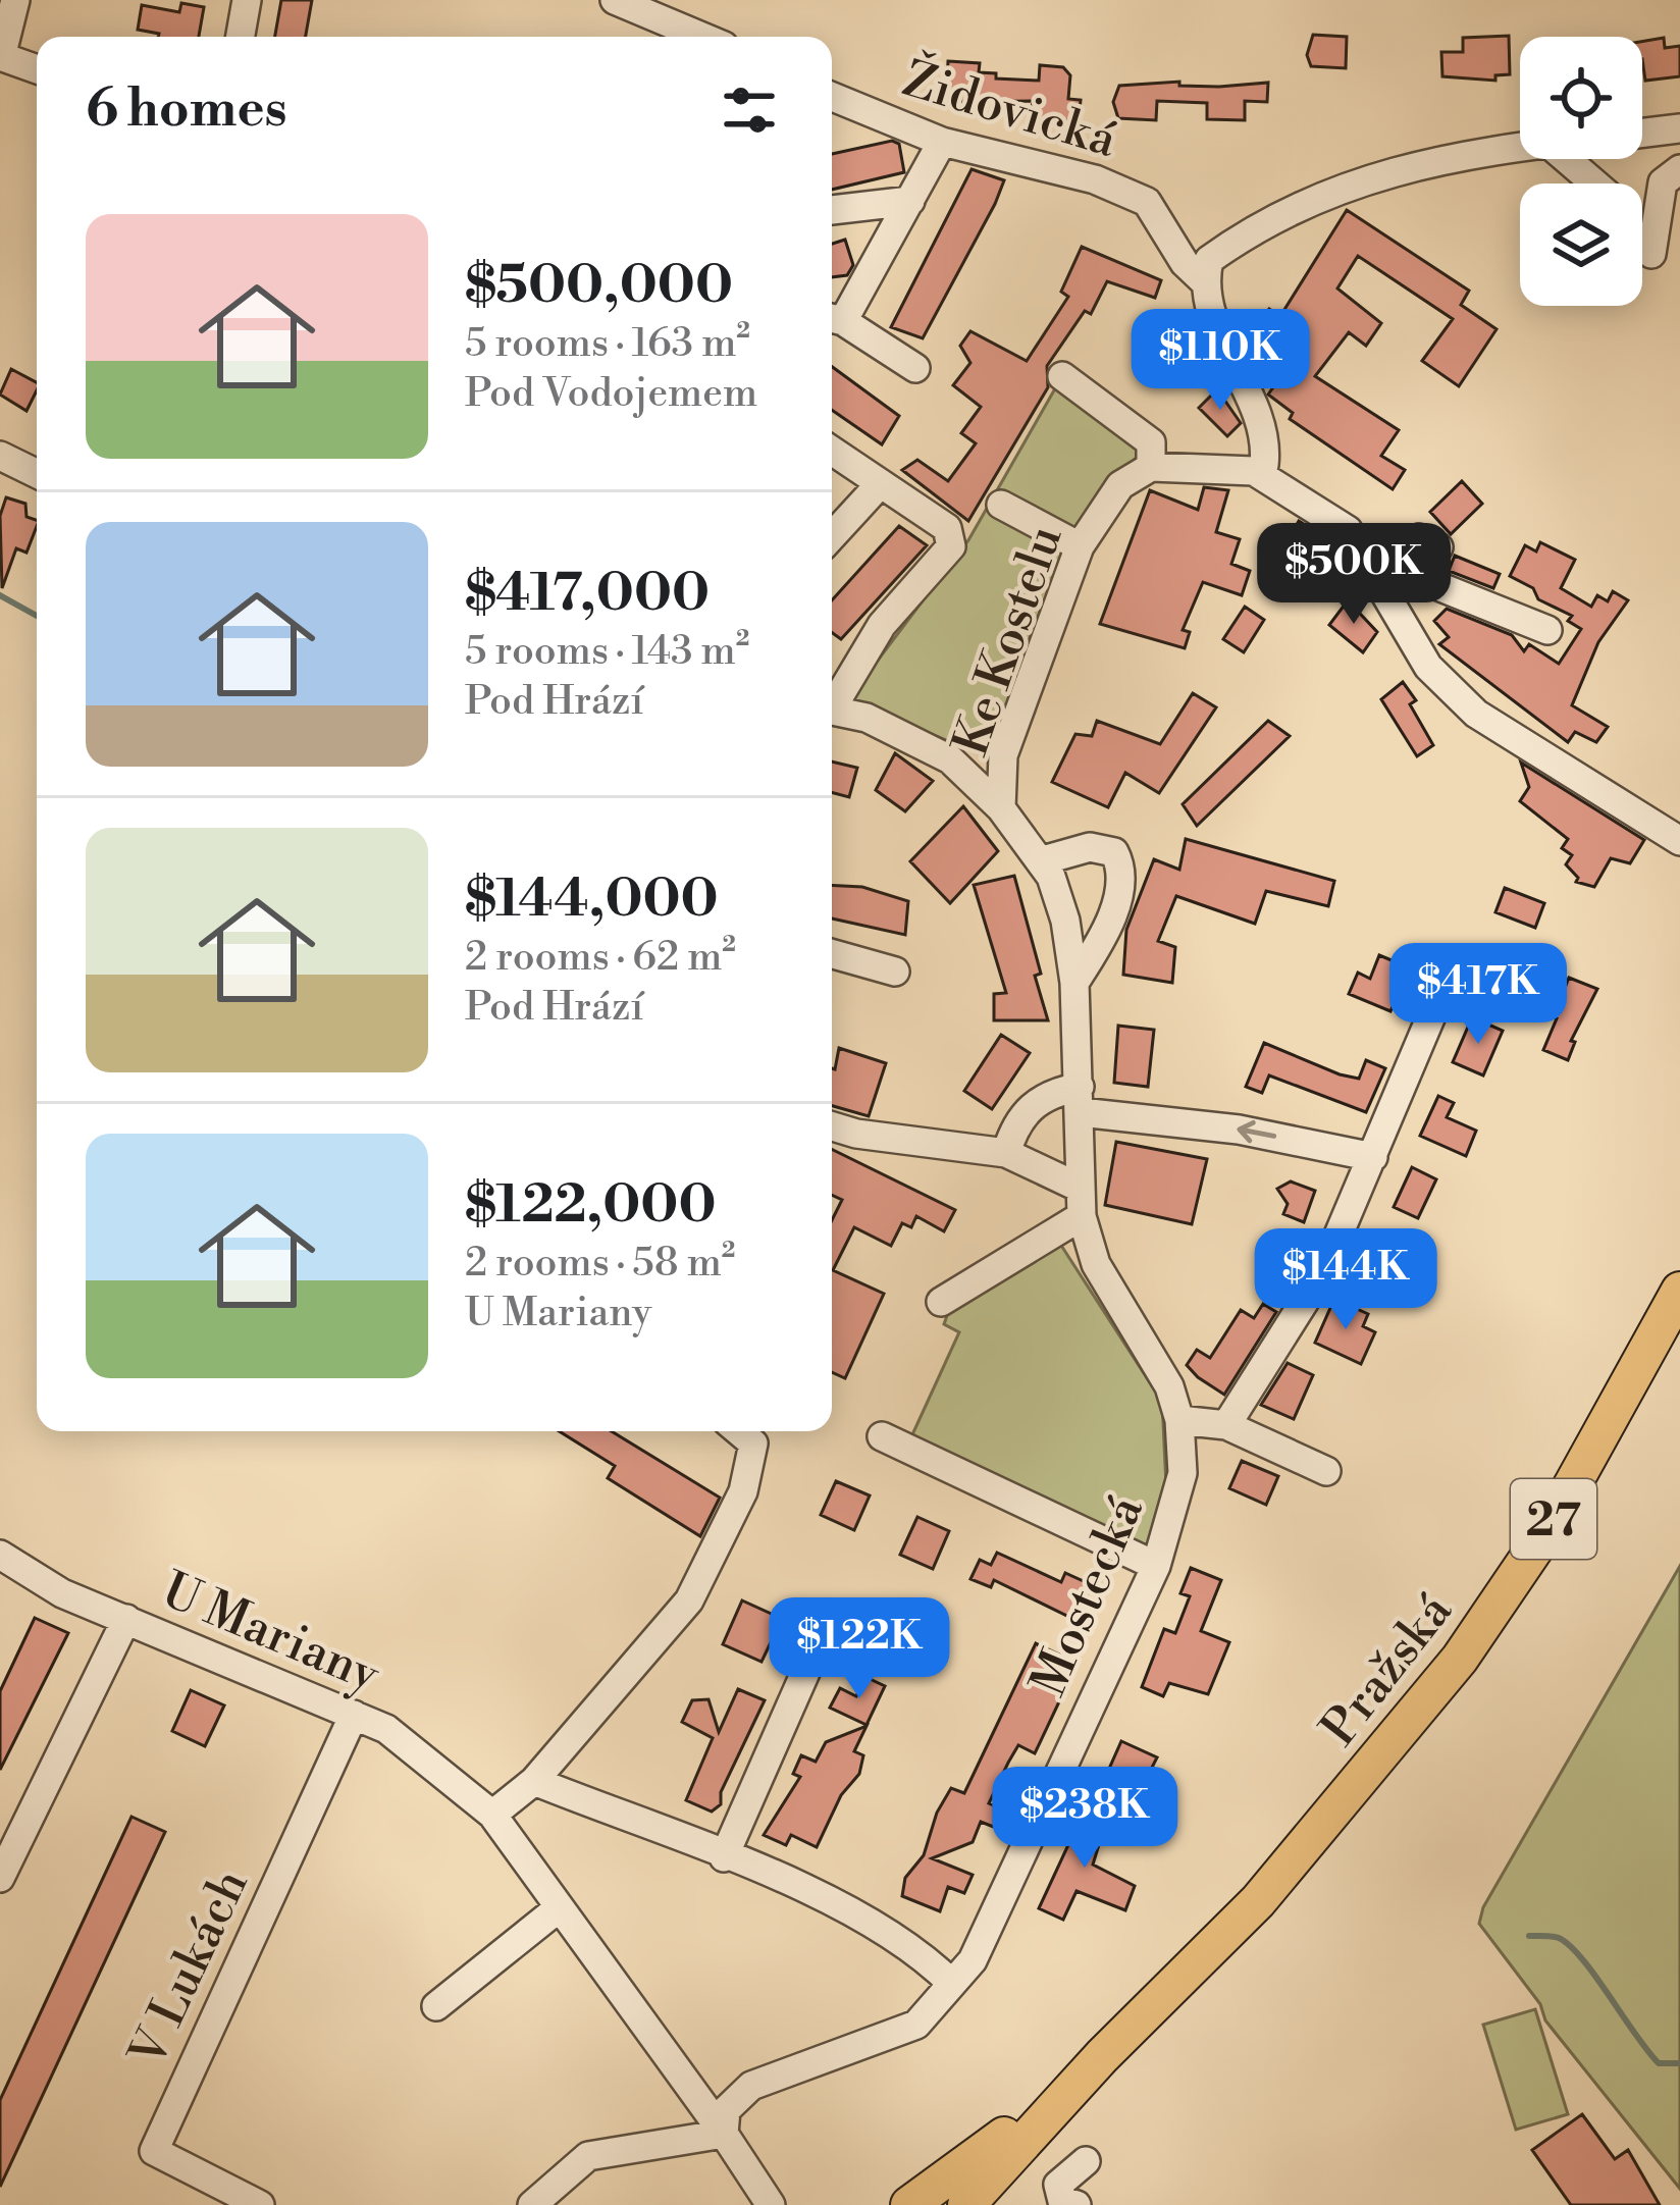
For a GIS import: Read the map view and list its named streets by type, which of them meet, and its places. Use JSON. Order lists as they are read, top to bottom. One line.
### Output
{"streets":{"main road":["27","Pražská"],"street":["Židovická","Ke Kostelu","Mostecká","U Mariany","V Lukách"]},"crossings":[["Ke Kostelu","Mostecká"],["Mostecká","U Mariany"],["U Mariany","V Lukách"]],"page":{"heading":"6 homes","list":[{"name":"$500,000","note":"5 rooms · 163 m² · Pod Vodojemem"},{"name":"$417,000","note":"5 rooms · 143 m² · Pod Hrází"},{"name":"$144,000","note":"2 rooms · 62 m² · Pod Hrází"},{"name":"$122,000","note":"2 rooms · 58 m² · U Mariany"}],"price":["$110K","$500K","$417K","$144K","$122K","$238K"]}}
